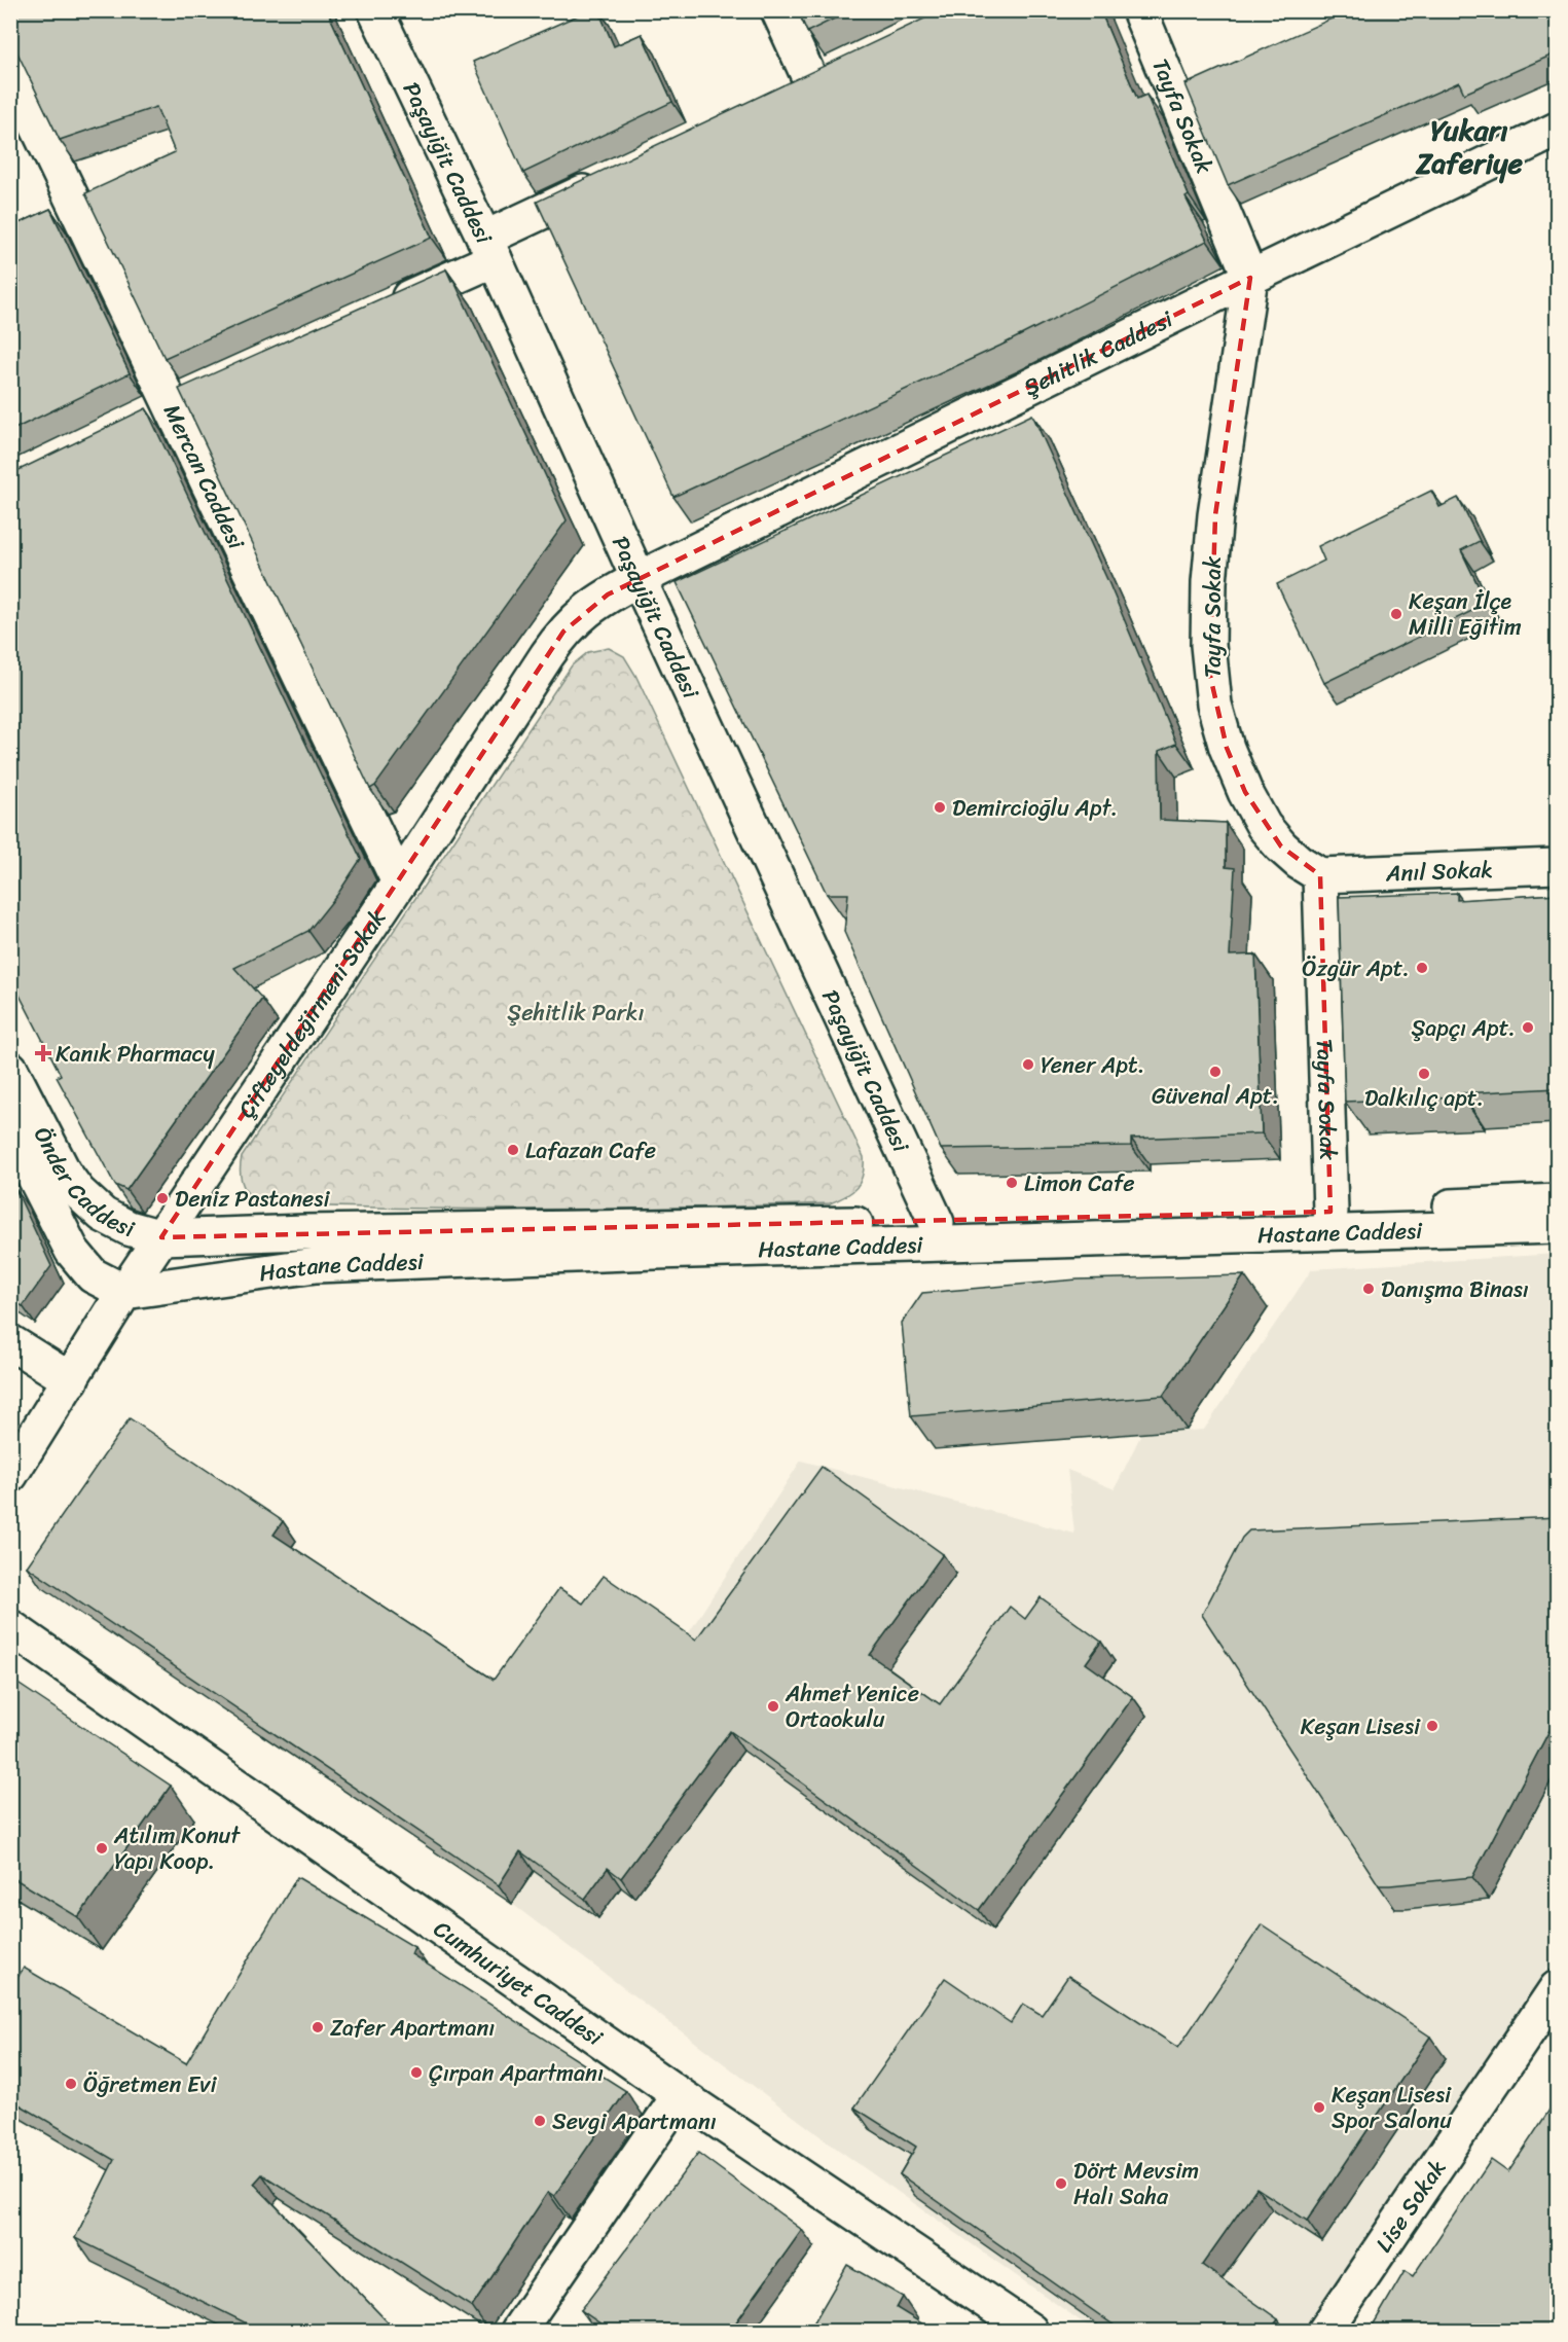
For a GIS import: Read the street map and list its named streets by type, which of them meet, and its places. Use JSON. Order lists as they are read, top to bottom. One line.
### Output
{"streets":{"street":["Tayfa Sokak","Paşayiğit Caddesi","Şehitlik Caddesi","Mercan Caddesi","Anıl Sokak","Çifteyeldeğirmeni Sokak","Önder Caddesi","Hastane Caddesi","Cumhuriyet Caddesi","Lise Sokak"]},"crossings":[["Tayfa Sokak","Şehitlik Caddesi"],["Tayfa Sokak","Anıl Sokak"],["Tayfa Sokak","Hastane Caddesi"],["Paşayiğit Caddesi","Şehitlik Caddesi"],["Paşayiğit Caddesi","Çifteyeldeğirmeni Sokak"],["Paşayiğit Caddesi","Hastane Caddesi"],["Şehitlik Caddesi","Çifteyeldeğirmeni Sokak"],["Mercan Caddesi","Çifteyeldeğirmeni Sokak"],["Çifteyeldeğirmeni Sokak","Önder Caddesi"],["Çifteyeldeğirmeni Sokak","Hastane Caddesi"],["Önder Caddesi","Hastane Caddesi"]],"districts":["Yukarı Zaferiye"],"parks":["Şehitlik Parkı"],"places":{"other":["Keşan İlçe Milli Eğitim","Demircioğlu Apt.","Özgür Apt.","Şapçı Apt.","Yener Apt.","Güvenal Apt.","Dalkılıç apt.","Lafazan Cafe","Limon Cafe","Deniz Pastanesi","Danışma Binası","Ahmet Yenice Ortaokulu","Keşan Lisesi","Atılım Konut Yapı Koop.","Zafer Apartmanı","Çırpan Apartmanı","Öğretmen Evi","Keşan Lisesi Spor Salonu","Sevgi Apartmanı","Dört Mevsim Halı Saha"],"health":["Kanık Pharmacy"]}}
